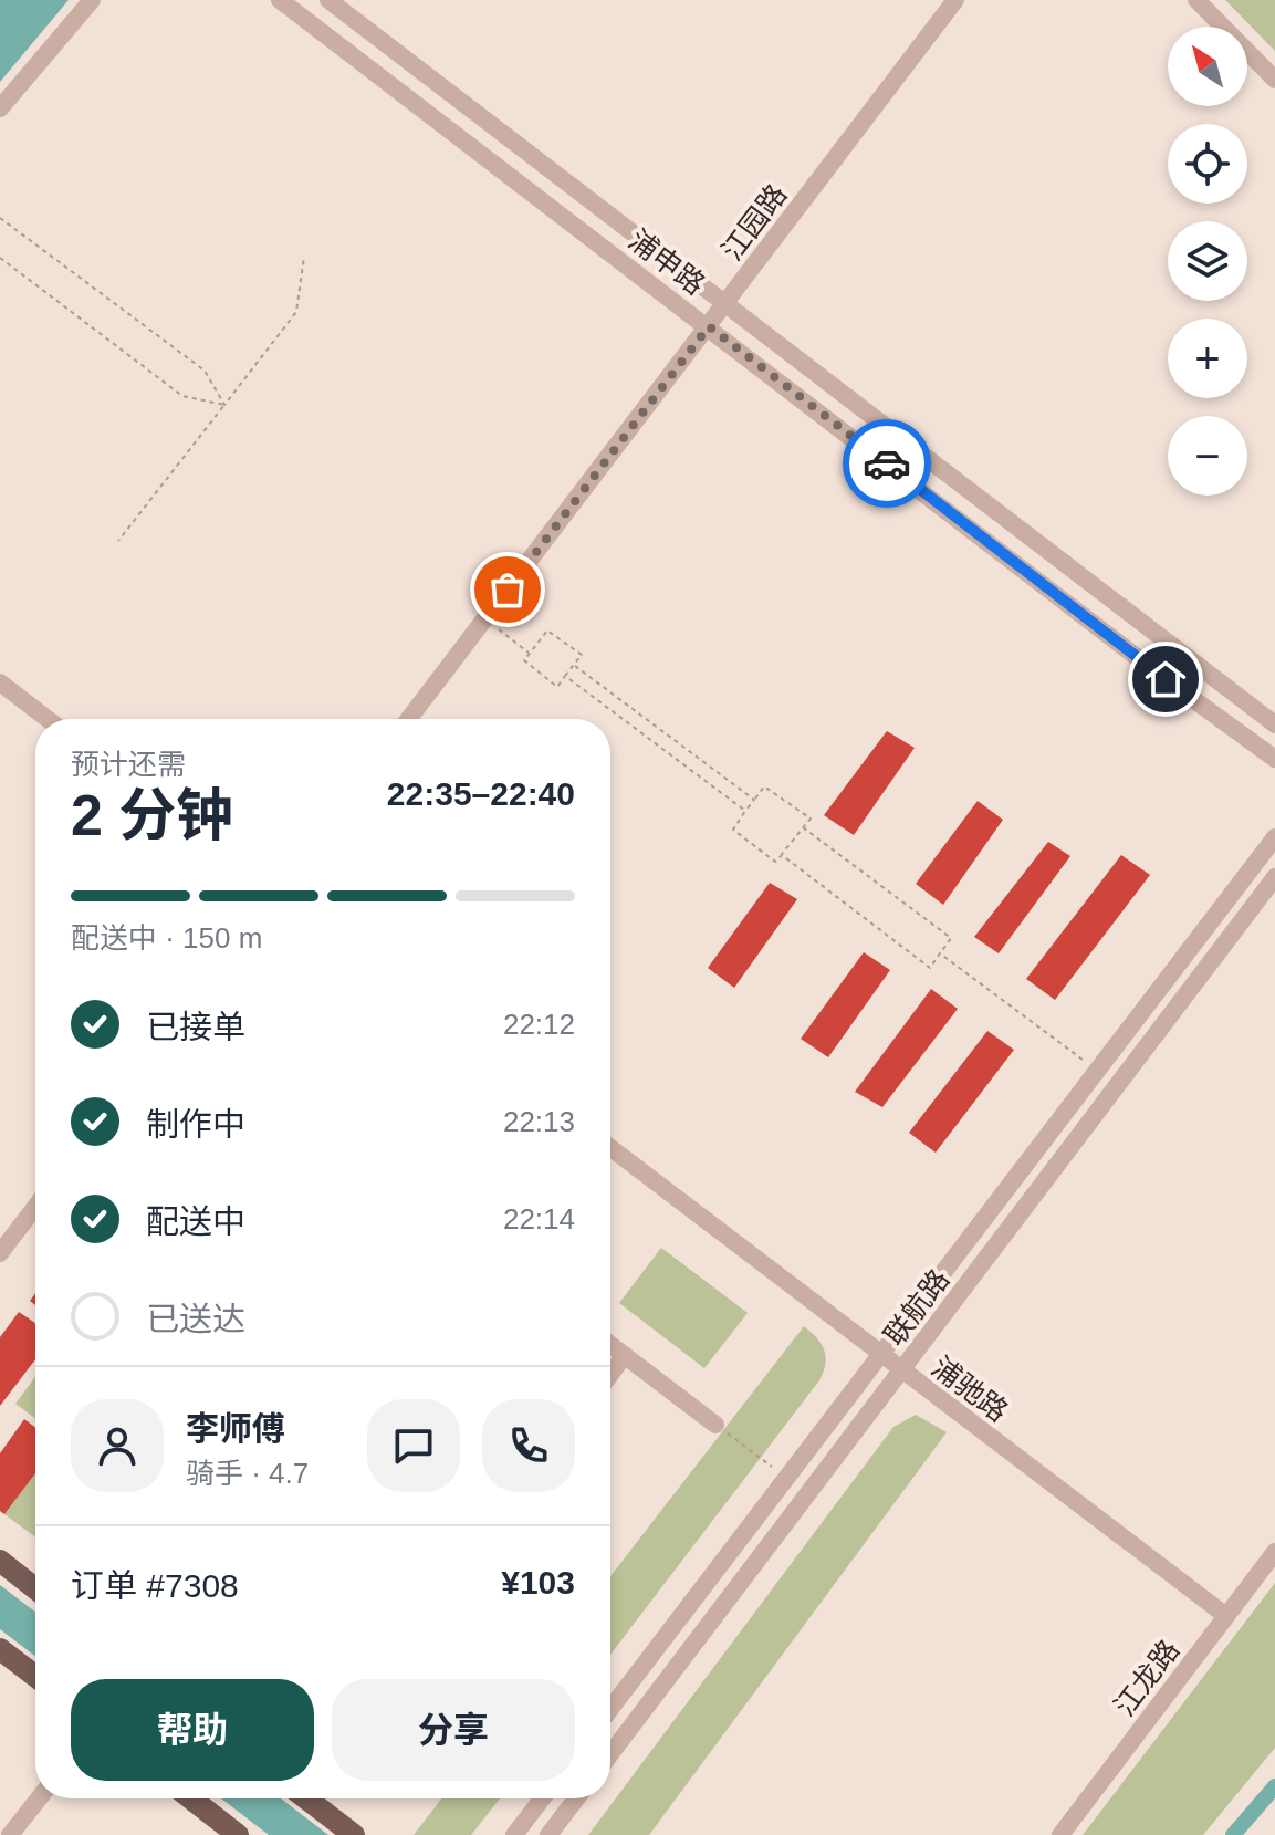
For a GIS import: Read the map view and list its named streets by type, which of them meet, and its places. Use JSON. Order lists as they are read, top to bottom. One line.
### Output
{"streets":{"street":["江园路","浦申路","联航路","浦驰路","江龙路"]},"crossings":[["江园路","浦申路"],["联航路","浦驰路"],["浦驰路","江龙路"]],"north":"top left","page":{"map_buttons":["+","−"],"heading":["2 分钟","预计还需","22:35–22:40"],"panel":["李师傅","骑手 · 4.7","订单 #7308","¥103"],"bar":"配送中 · 150 m","list":[["已接单","22:12"],["制作中","22:13"],["配送中","22:14"],"已送达"],"buttons":["帮助","分享"]}}
